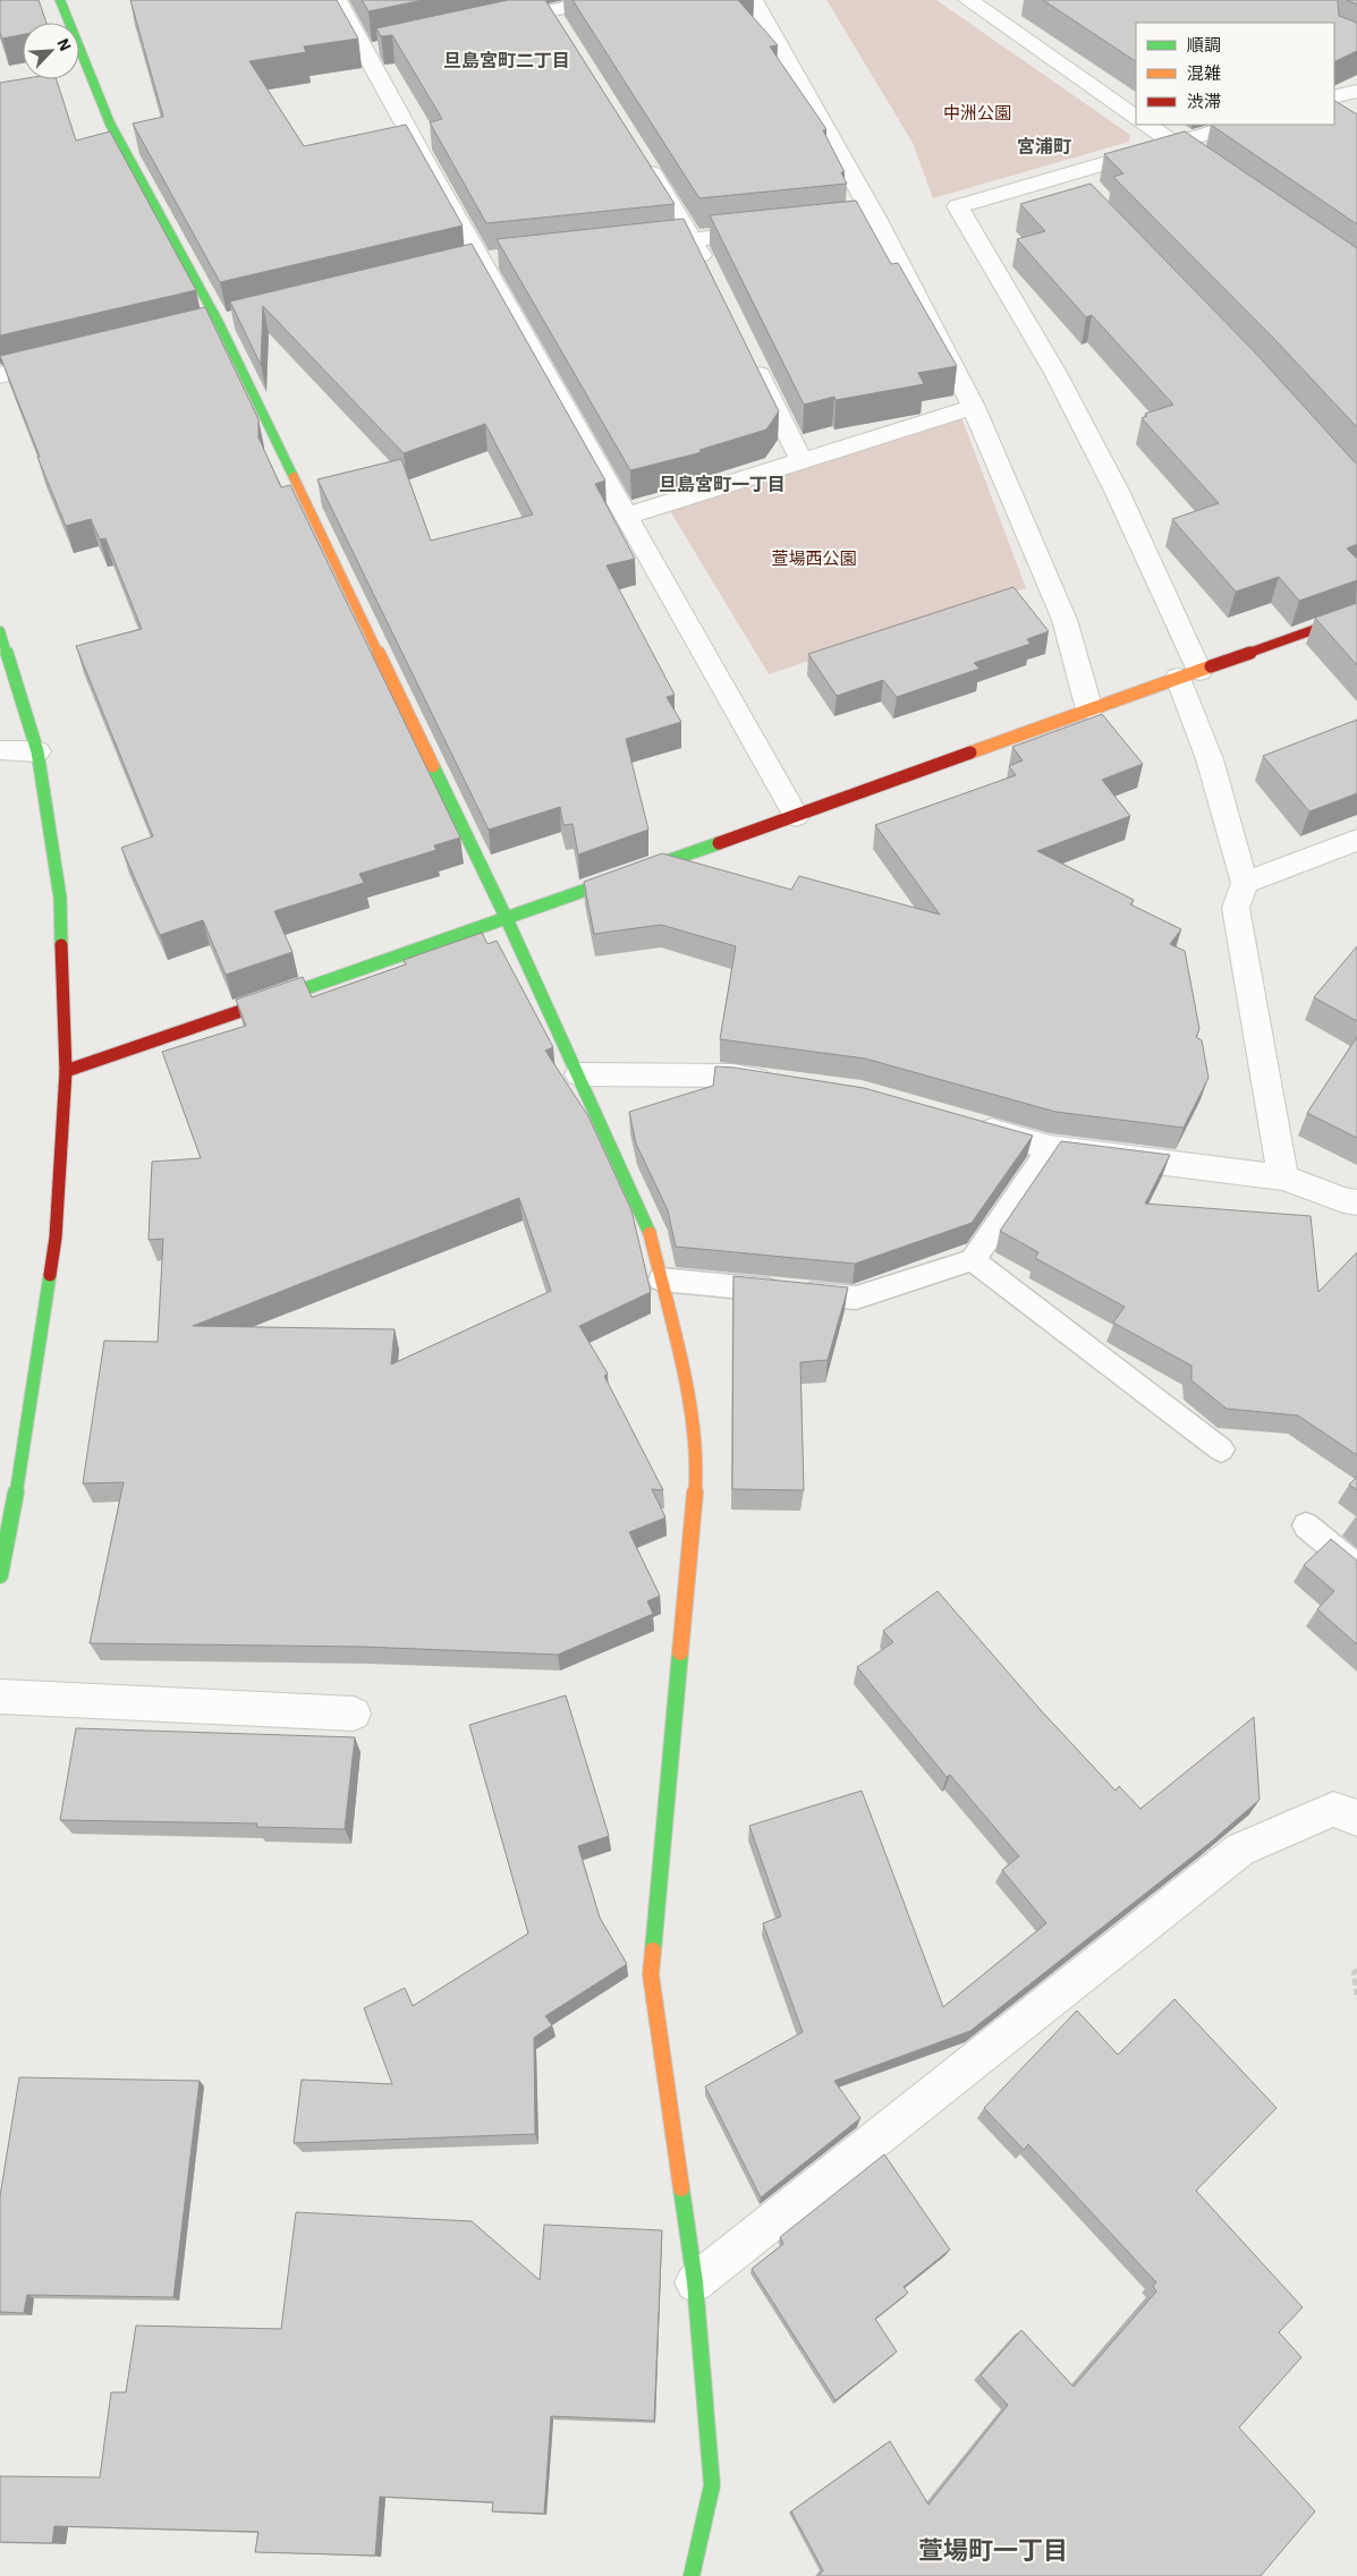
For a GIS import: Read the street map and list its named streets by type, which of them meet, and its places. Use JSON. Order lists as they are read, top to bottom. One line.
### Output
{"districts":["旦島宮町二丁目","宮浦町","旦島宮町一丁目","萱場町一丁目"],"parks":["中洲公園","萱場西公園"],"legend":["順調","混雑","渋滞"],"north":"top right"}
